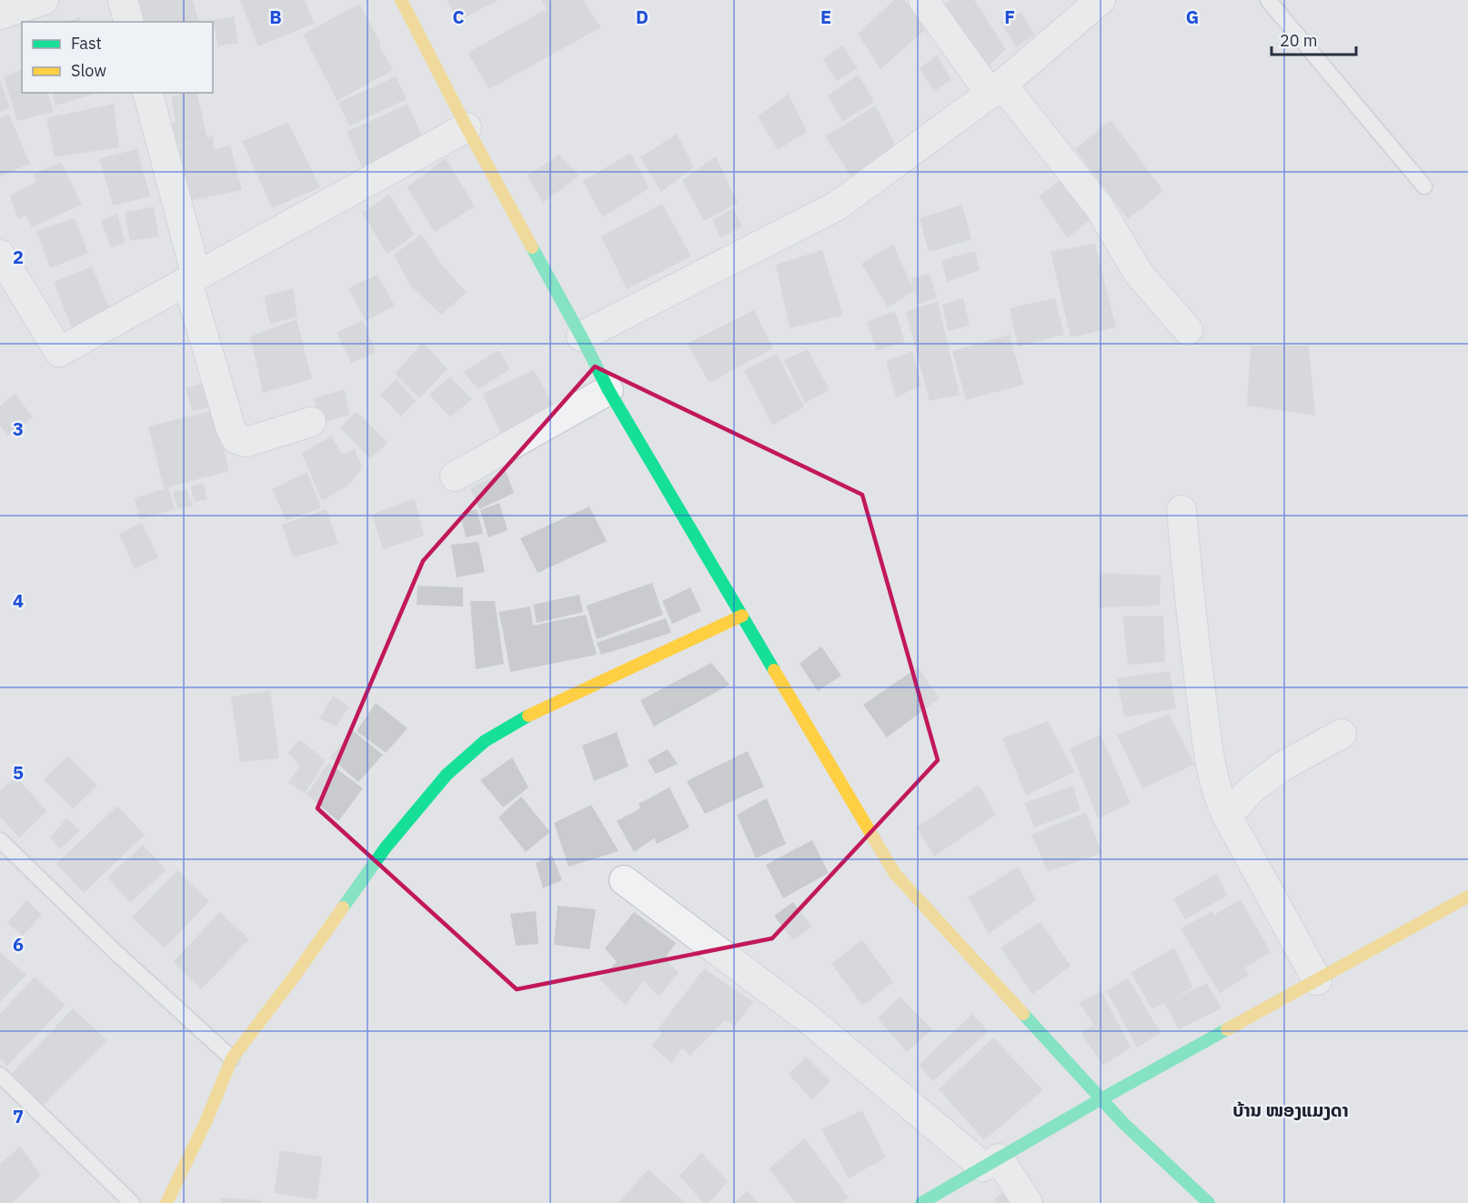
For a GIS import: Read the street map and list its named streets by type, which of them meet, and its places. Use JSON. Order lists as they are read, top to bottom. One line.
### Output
{"districts":["ບ້ານ ໜອງແມງດາ"],"legend":["Fast","Slow"],"scale_bar":"20 m","grid":{"columns":["B","C","D","E","F","G"],"rows":["2","3","4","5","6","7"]}}
